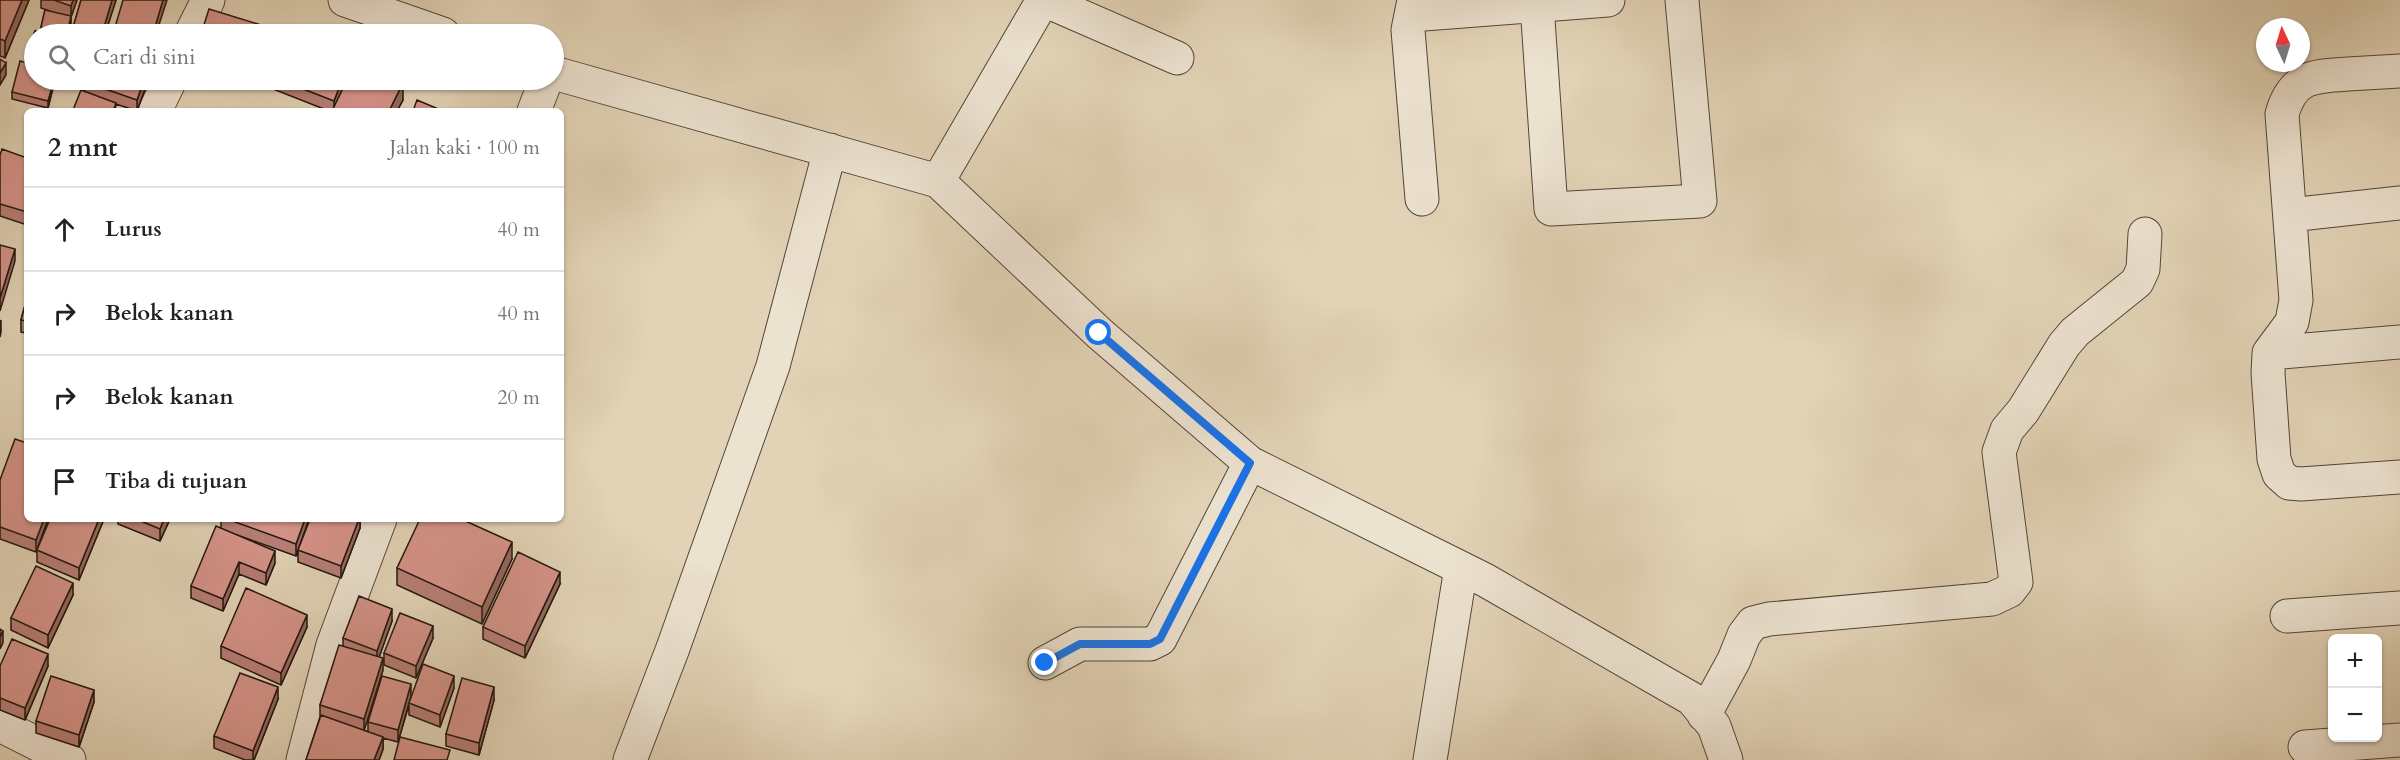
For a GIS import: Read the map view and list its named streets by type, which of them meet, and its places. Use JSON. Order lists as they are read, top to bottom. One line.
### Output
{"north":"top","page":{"search":"Cari di sini","heading":["2 mnt","Jalan kaki · 100 m"],"list":[["Lurus","40 m"],["Belok kanan","40 m"],["Belok kanan","20 m"],"Tiba di tujuan"],"map_buttons":["+","−"]}}
